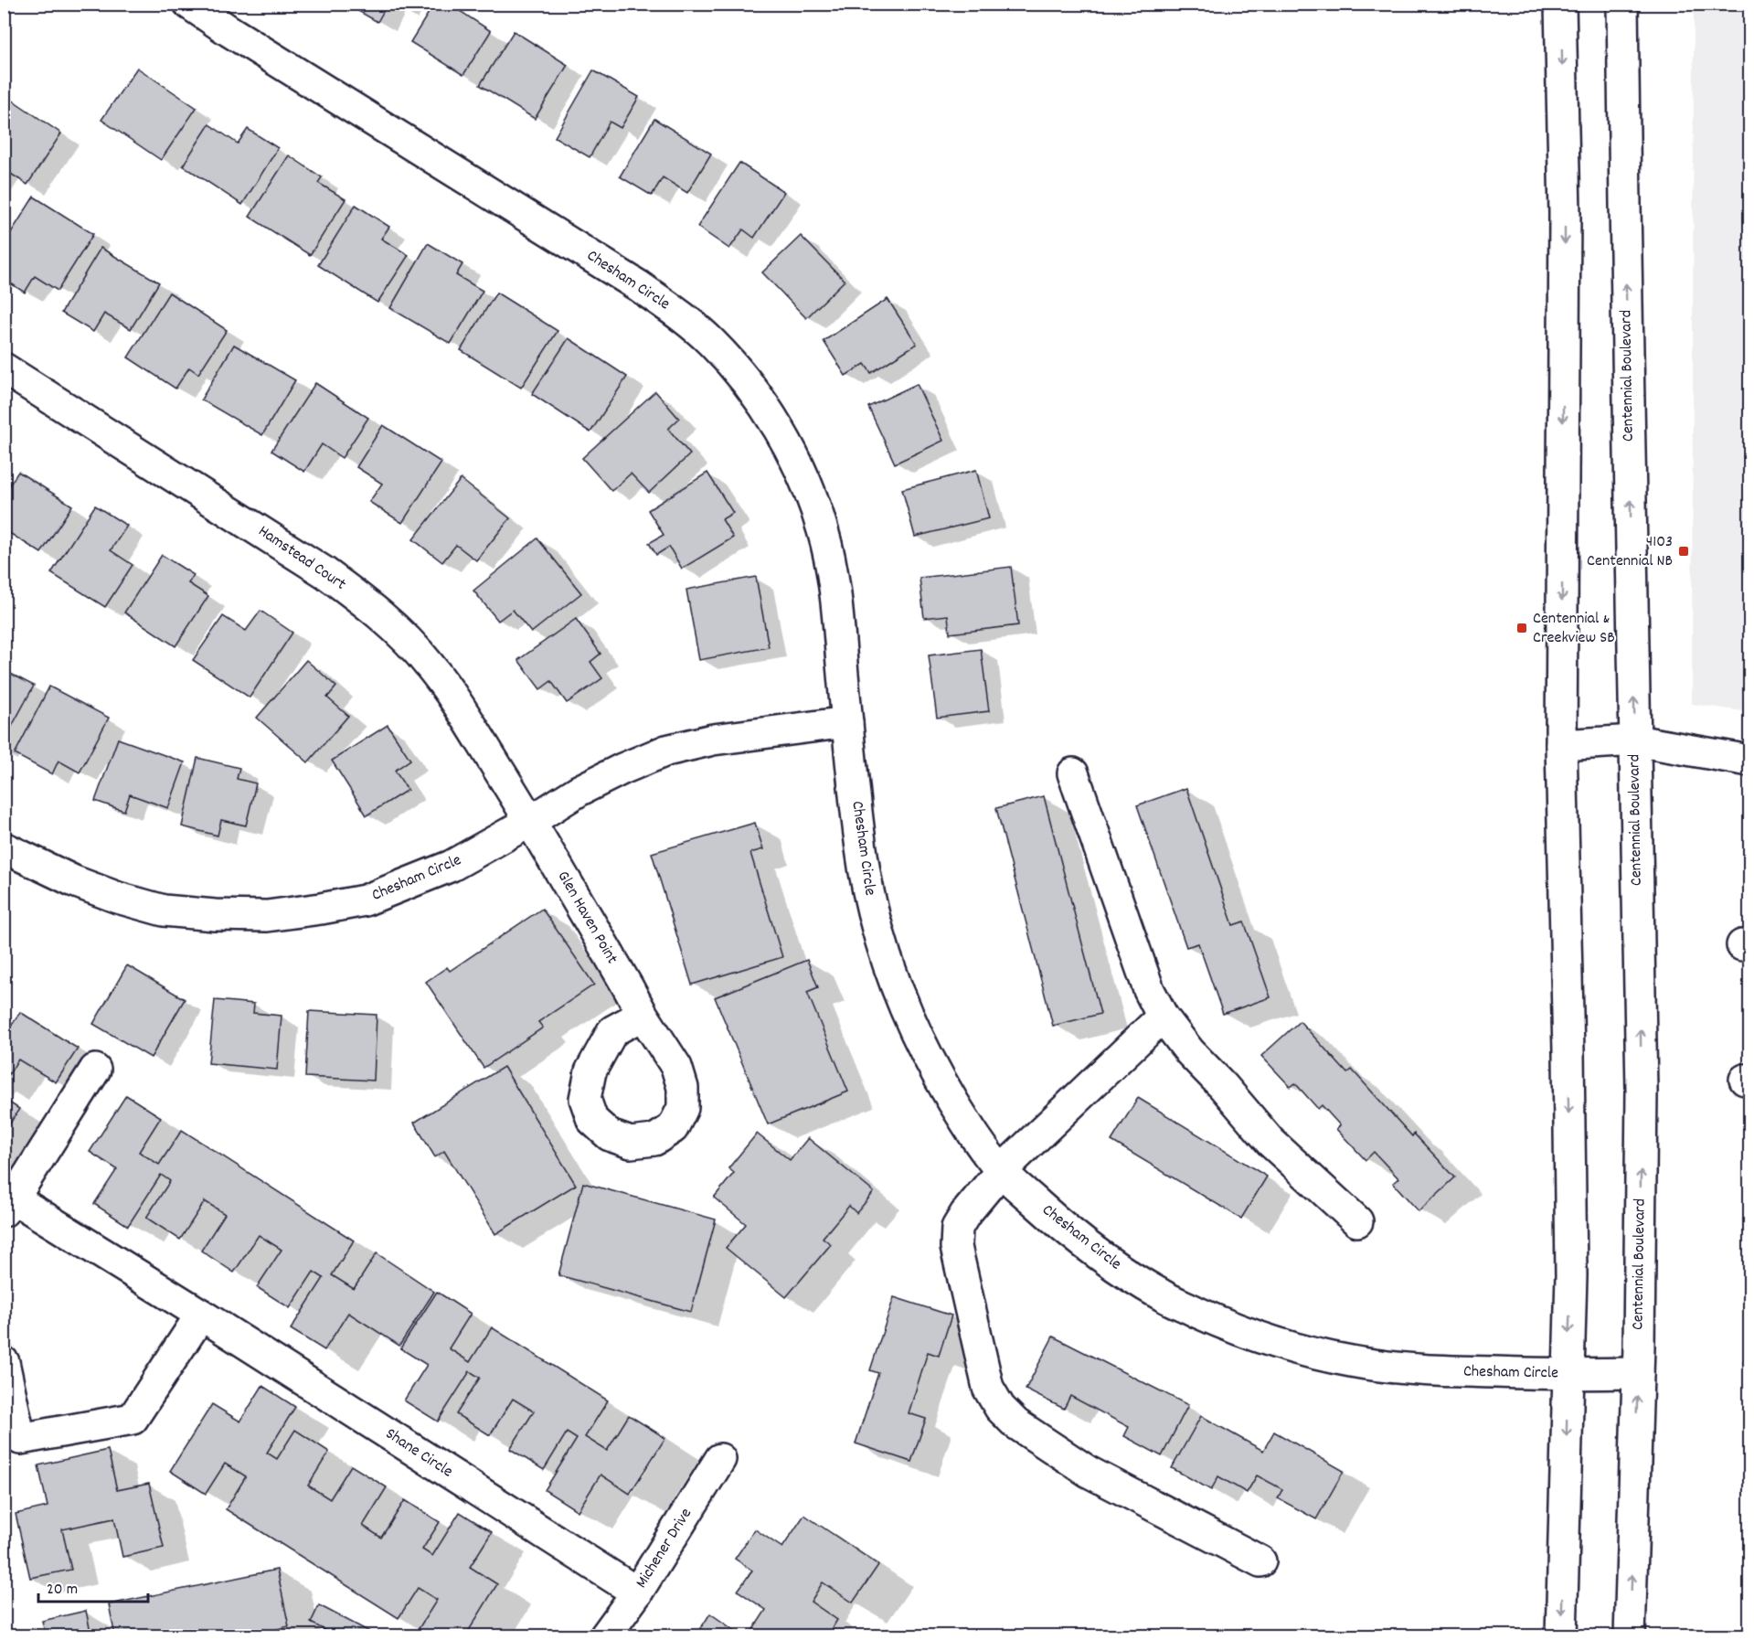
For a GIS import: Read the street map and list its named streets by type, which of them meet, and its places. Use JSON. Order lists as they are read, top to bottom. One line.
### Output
{"streets":{"street":["Chesham Circle","Centennial Boulevard","Hamstead Court","Glen Haven Point","Shane Circle","Michener Drive"]},"crossings":[["Chesham Circle","Centennial Boulevard"],["Chesham Circle","Hamstead Court"],["Chesham Circle","Glen Haven Point"],["Hamstead Court","Glen Haven Point"],["Shane Circle","Michener Drive"]],"places":{"transit":["4103 Centennial NB","Centennial & Creekview SB"]},"scale_bar":"20 m"}
